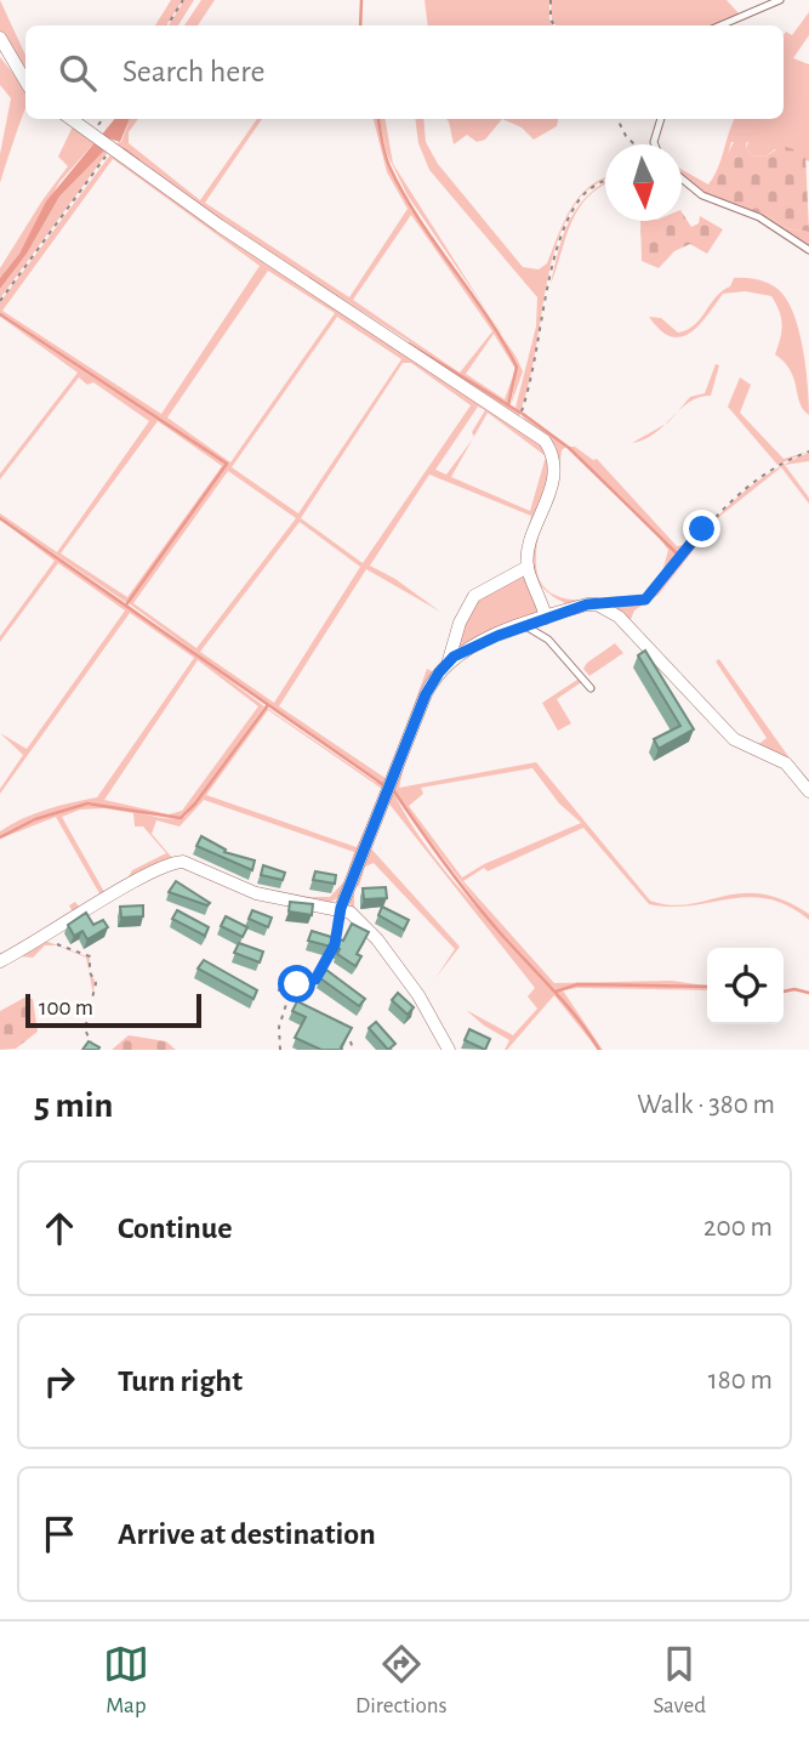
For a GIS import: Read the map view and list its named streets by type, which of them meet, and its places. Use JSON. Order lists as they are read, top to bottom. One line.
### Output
{"scale_bar":"100 m","north":"bottom","page":{"search":"Search here","scale":"100 m","heading":["5 min","Walk · 380 m"],"list":[["Continue","200 m"],["Turn right","180 m"],"Arrive at destination"],"nav":["Map","Directions","Saved"]}}
